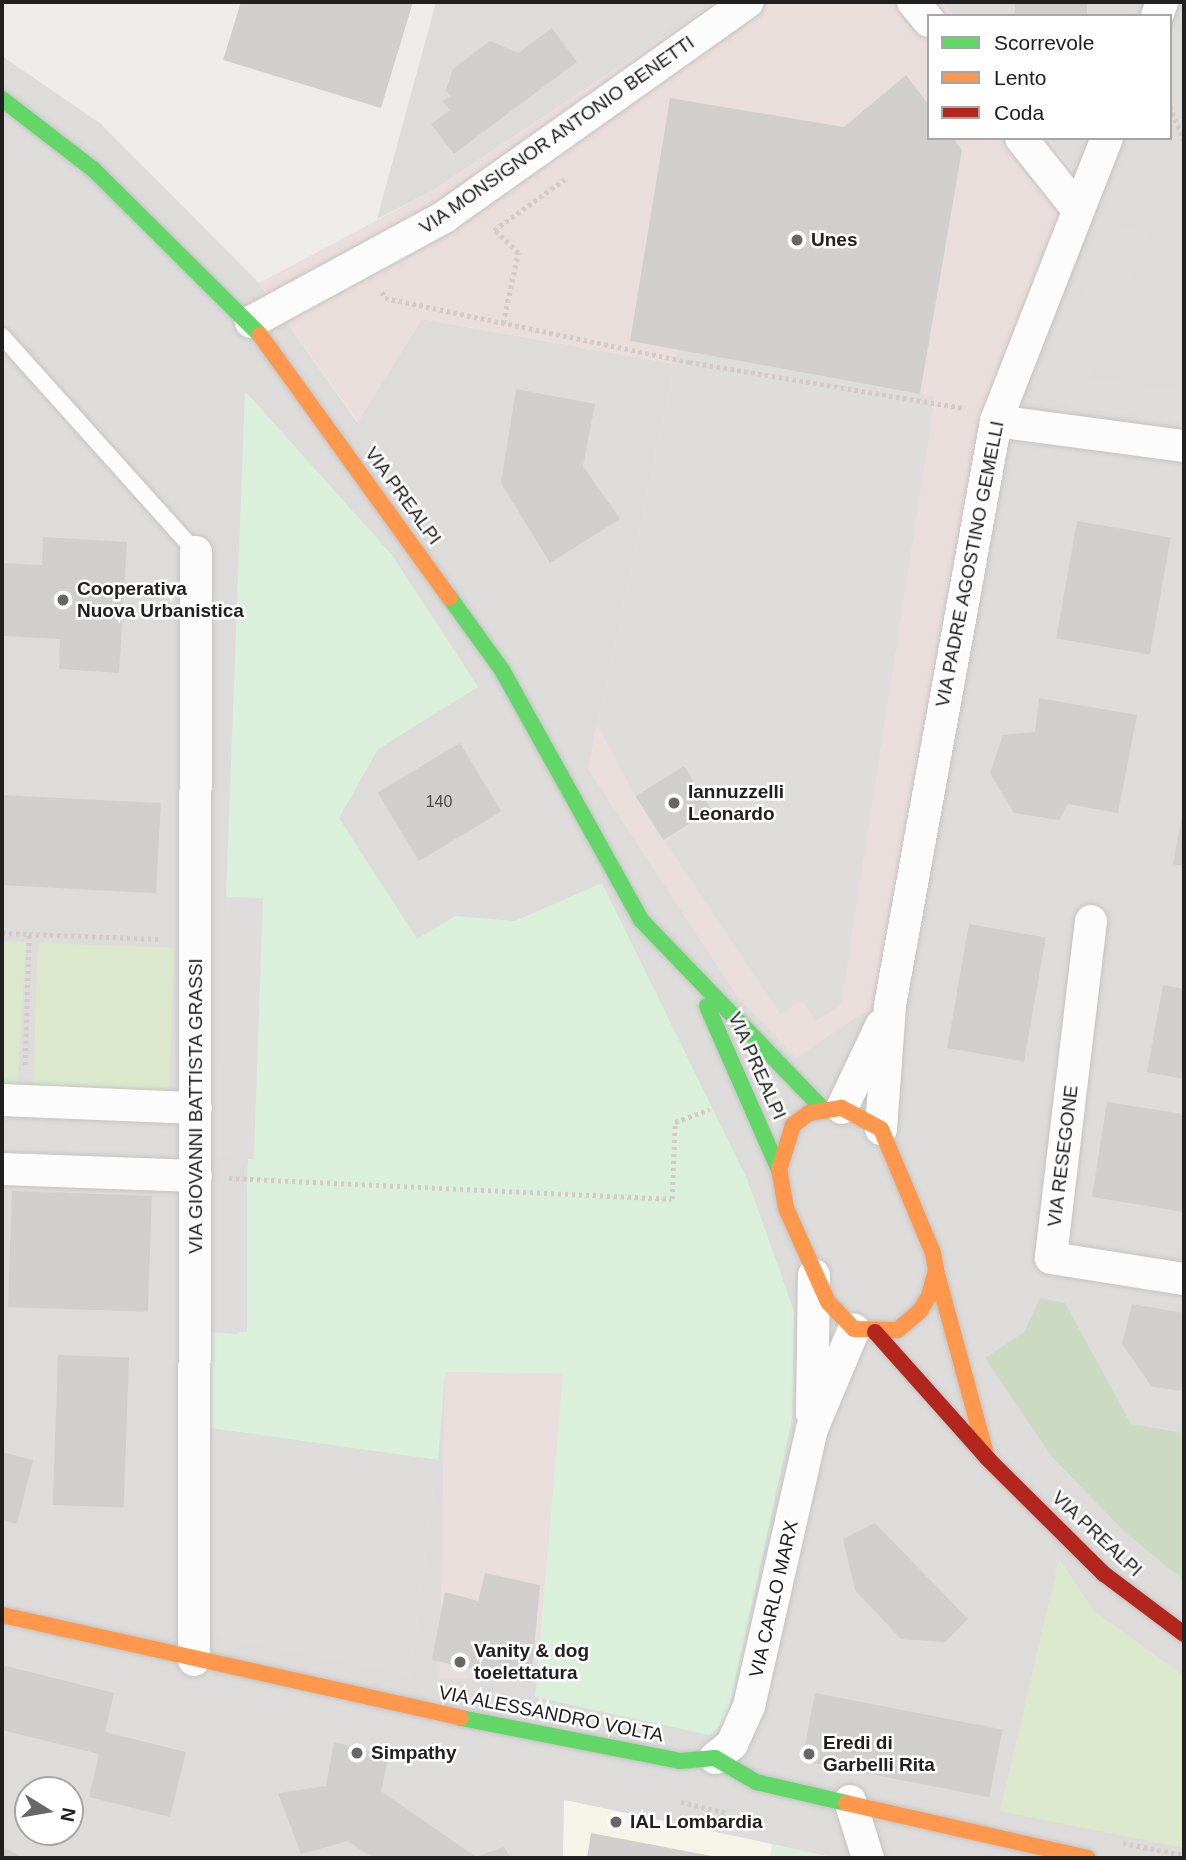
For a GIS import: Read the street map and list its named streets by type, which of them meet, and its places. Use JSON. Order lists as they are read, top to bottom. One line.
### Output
{"streets":{"street":["VIA MONSIGNOR ANTONIO BENETTI","VIA PREALPI","VIA PADRE AGOSTINO GEMELLI","VIA GIOVANNI BATTISTA GRASSI","VIA RESEGONE","VIA CARLO MARX","VIA ALESSANDRO VOLTA"]},"crossings":[["VIA MONSIGNOR ANTONIO BENETTI","VIA PREALPI"],["VIA PREALPI","VIA PADRE AGOSTINO GEMELLI"],["VIA PREALPI","VIA CARLO MARX"],["VIA GIOVANNI BATTISTA GRASSI","VIA ALESSANDRO VOLTA"],["VIA CARLO MARX","VIA ALESSANDRO VOLTA"]],"places":["Unes","Cooperativa Nuova Urbanistica","Iannuzzelli Leonardo","Vanity & dog toelettatura","Simpathy","Eredi di Garbelli Rita","IAL Lombardia"],"house_numbers":["140"],"legend":["Scorrevole","Lento","Coda"],"north":"right"}
